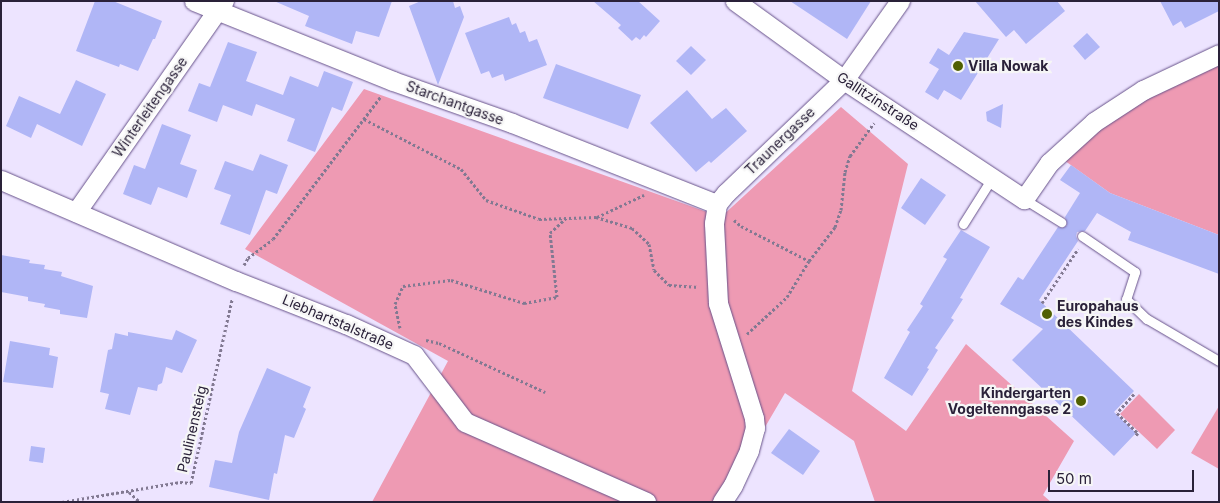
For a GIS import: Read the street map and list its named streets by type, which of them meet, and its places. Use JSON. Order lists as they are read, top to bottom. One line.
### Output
{"streets":{"street":["Gallitzinstraße","Starchantgasse","Winterleitengasse","Traunergasse","Liebhartstalstraße"],"path":["Paulinensteig"]},"crossings":[["Gallitzinstraße","Traunergasse"],["Starchantgasse","Winterleitengasse"],["Starchantgasse","Traunergasse"],["Starchantgasse","Paulinensteig"],["Winterleitengasse","Liebhartstalstraße"],["Liebhartstalstraße","Paulinensteig"]],"places":["Villa Nowak","Europahaus des Kindes","Kindergarten Vogeltenngasse 2"],"scale_bar":"50 m"}
